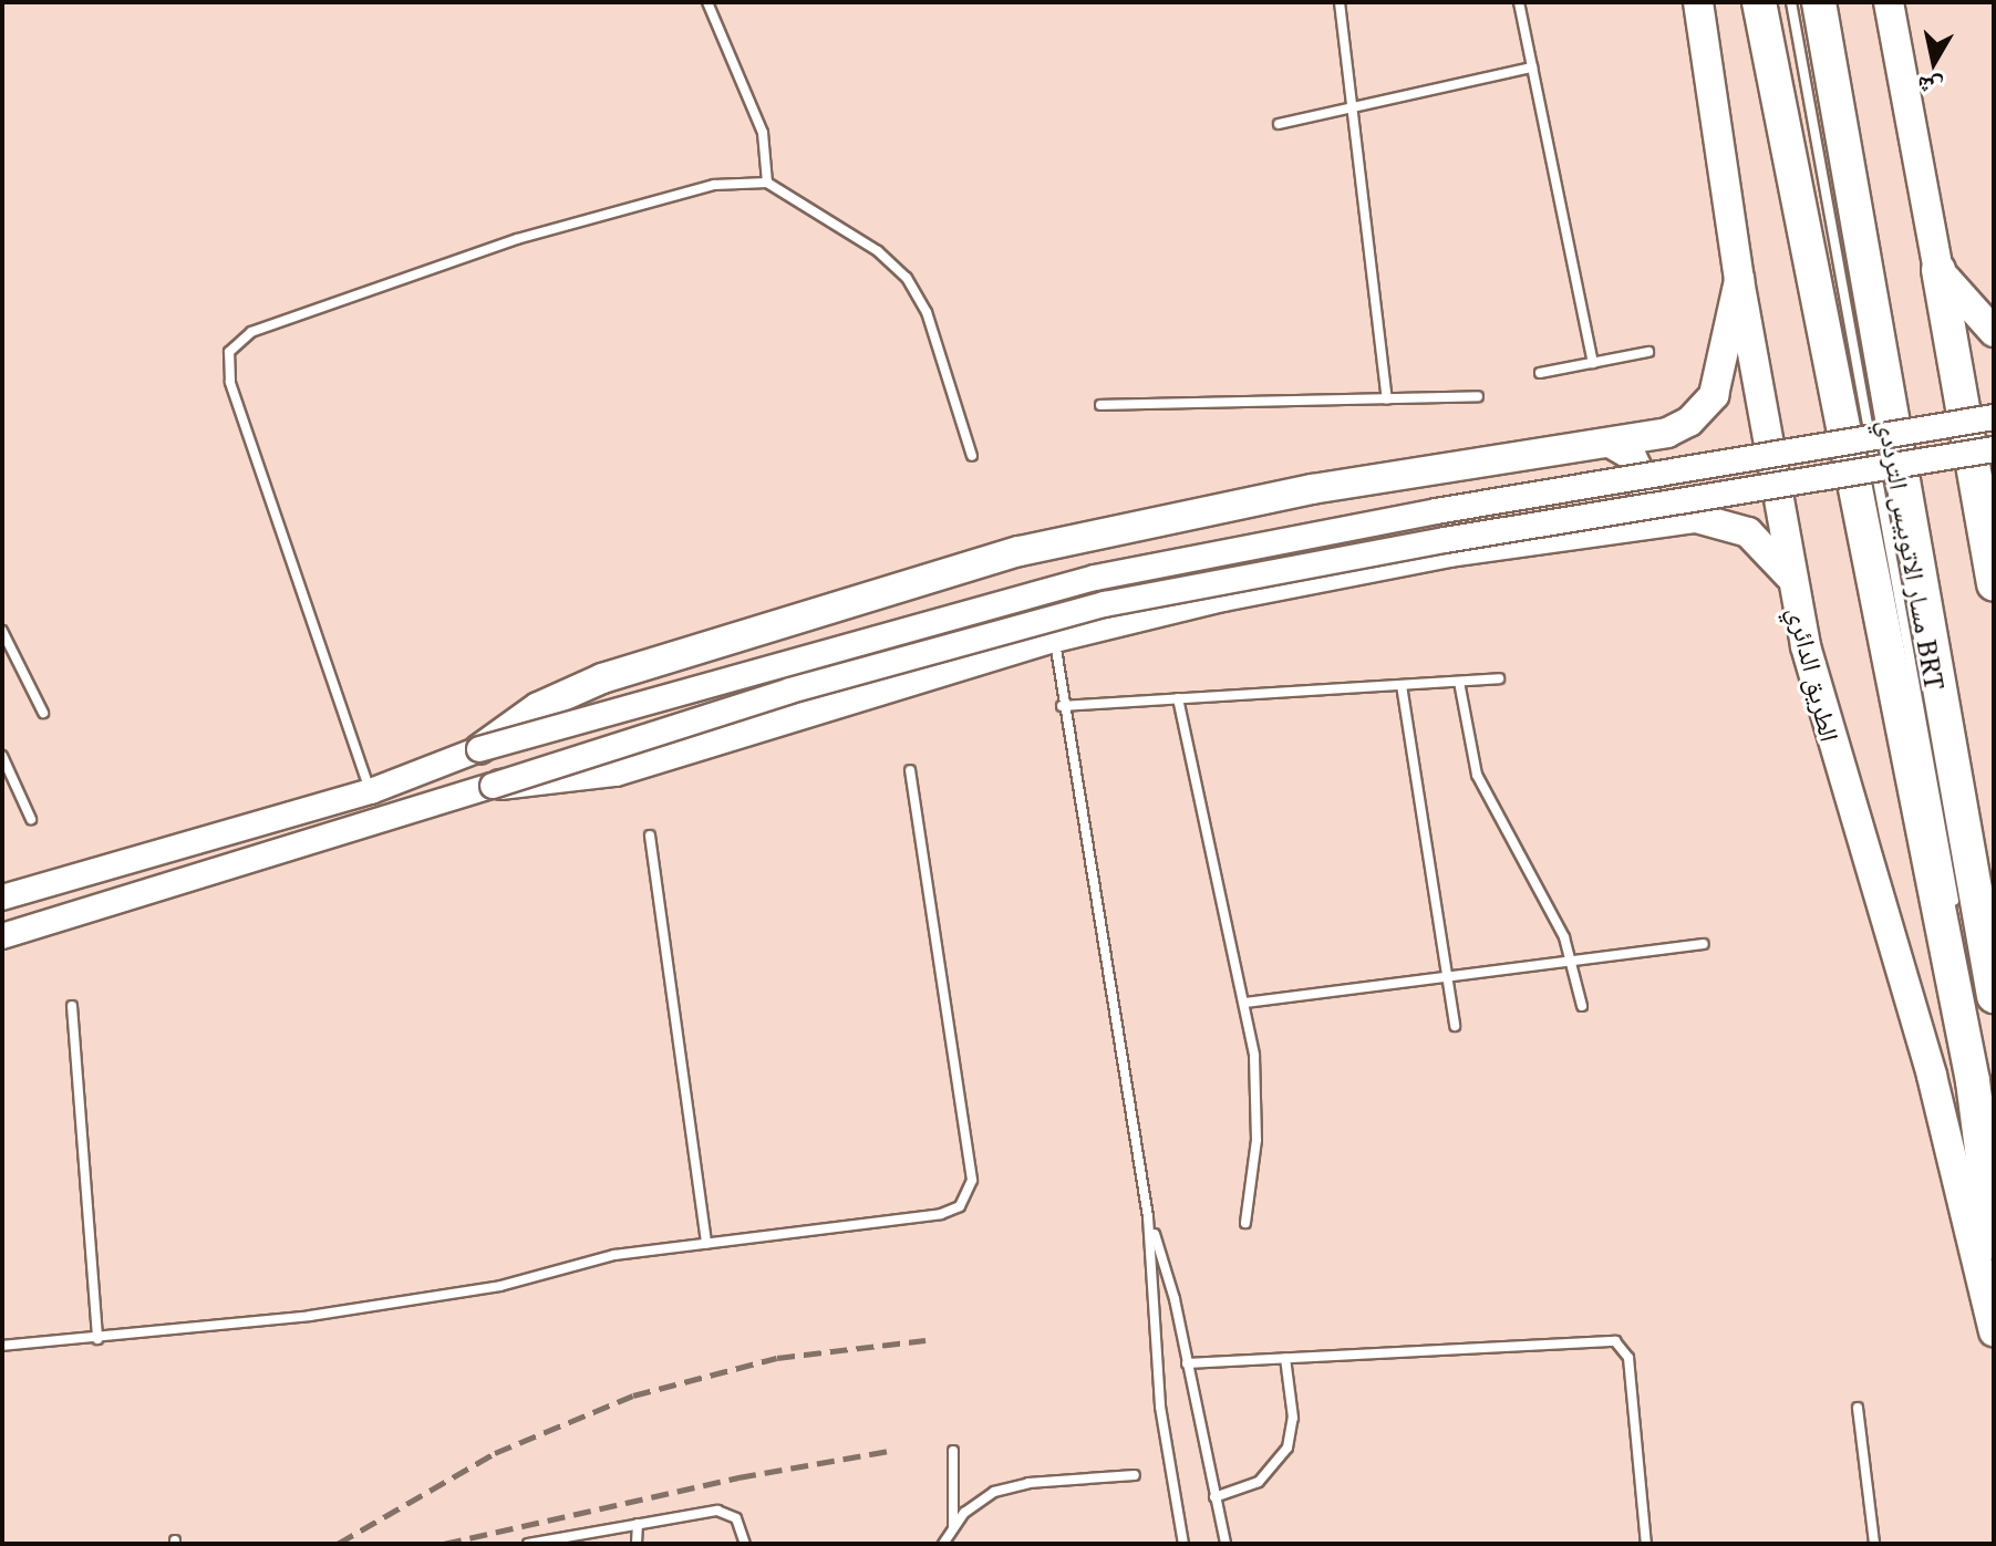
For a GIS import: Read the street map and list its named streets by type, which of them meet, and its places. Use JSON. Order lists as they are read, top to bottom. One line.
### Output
{"streets":{"highway":["الطريق الدائري"],"lane":["مسار الاتوبيس الترددي BRT"]},"north":"bottom"}
